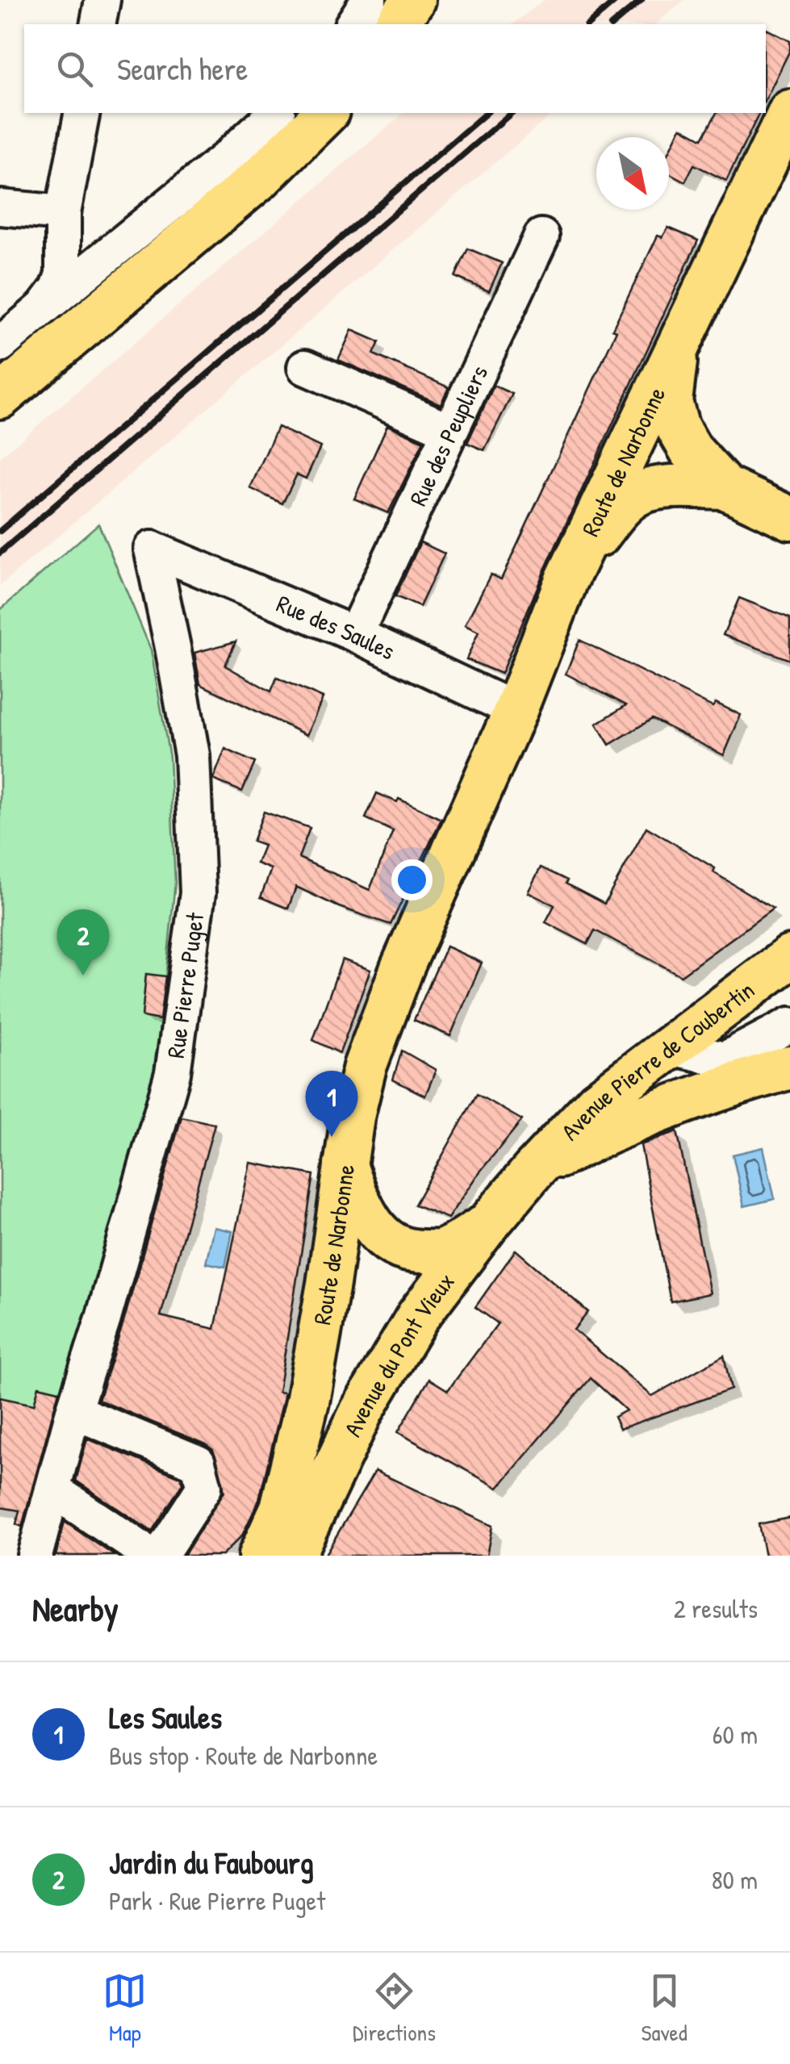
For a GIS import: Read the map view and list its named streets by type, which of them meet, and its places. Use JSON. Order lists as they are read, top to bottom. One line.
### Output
{"streets":{"main road":["Route de Narbonne","Avenue Pierre de Coubertin","Avenue du Pont Vieux"],"street":["Rue des Peupliers","Rue des Saules","Rue Pierre Puget"]},"crossings":[["Rue des Peupliers","Rue des Saules"],["Route de Narbonne","Rue des Saules"],["Rue des Saules","Rue Pierre Puget"],["Avenue Pierre de Coubertin","Avenue du Pont Vieux"]],"north":"bottom right","page":{"search":"Search here","pins":["2","1"],"heading":["Nearby","2 results"],"list":[{"mark":"1","name":"Les Saules","note":"Bus stop · Route de Narbonne","value":"60 m"},{"mark":"2","name":"Jardin du Faubourg","note":"Park · Rue Pierre Puget","value":"80 m"}],"nav":["Map","Directions","Saved"]}}
